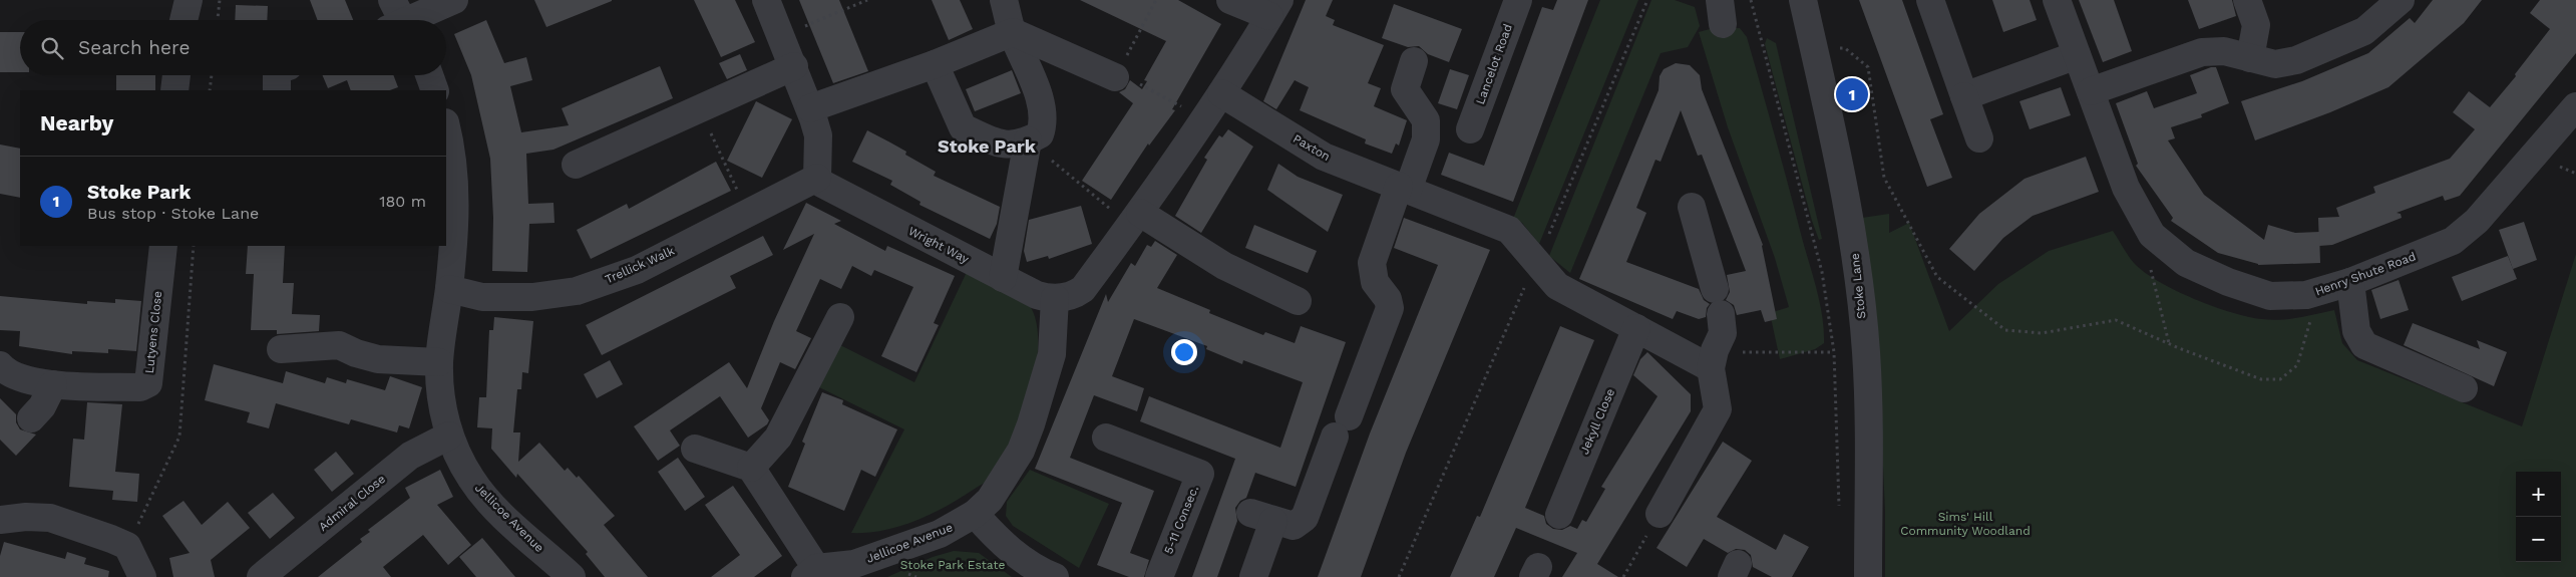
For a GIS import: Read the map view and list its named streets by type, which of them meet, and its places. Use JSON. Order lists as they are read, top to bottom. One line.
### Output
{"streets":{"street":["Lancelot Road","Paxton","Wright Way","Trellick Walk","Henry Shute Road","Stoke Lane","Lutyens Close","Jekyll Close","Admiral Close","Jellicoe Avenue","5-11 Consec."]},"crossings":[["Paxton","Jekyll Close"],["Wright Way","Trellick Walk"],["Wright Way","Jellicoe Avenue"],["Trellick Walk","Jellicoe Avenue"],["Admiral Close","Jellicoe Avenue"]],"districts":["Stoke Park"],"parks":["Sims' Hill Community Woodland","Stoke Park Estate"],"page":{"search":"Search here","pins":"1","heading":"Nearby","list":[{"mark":"1","name":"Stoke Park","note":"Bus stop · Stoke Lane","value":"180 m"}],"map_buttons":["+","−"]}}
